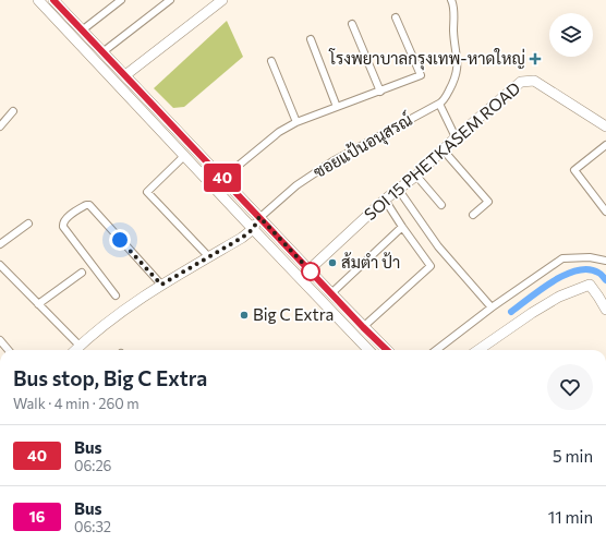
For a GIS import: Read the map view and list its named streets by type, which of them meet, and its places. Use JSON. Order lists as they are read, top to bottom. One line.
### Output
{"streets":{"main road":["SOI 15 PHETKASEM ROAD"],"street":["ซอยแป้นอนุสรณ์"]},"places":{"health":["โรงพยาบาลกรุงเทพ-หาดใหญ่"],"other":["ส้มตำ ป้า","Big C Extra"]},"lines":["bus line 40"],"page":{"on_map":"40","heading":["Bus stop, Big C Extra","Walk · 4 min · 260 m"],"list":[{"mark":"40","name":"Bus","note":"06:26","value":"5 min"},{"mark":"16","name":"Bus","note":"06:32","value":"11 min"}]}}
